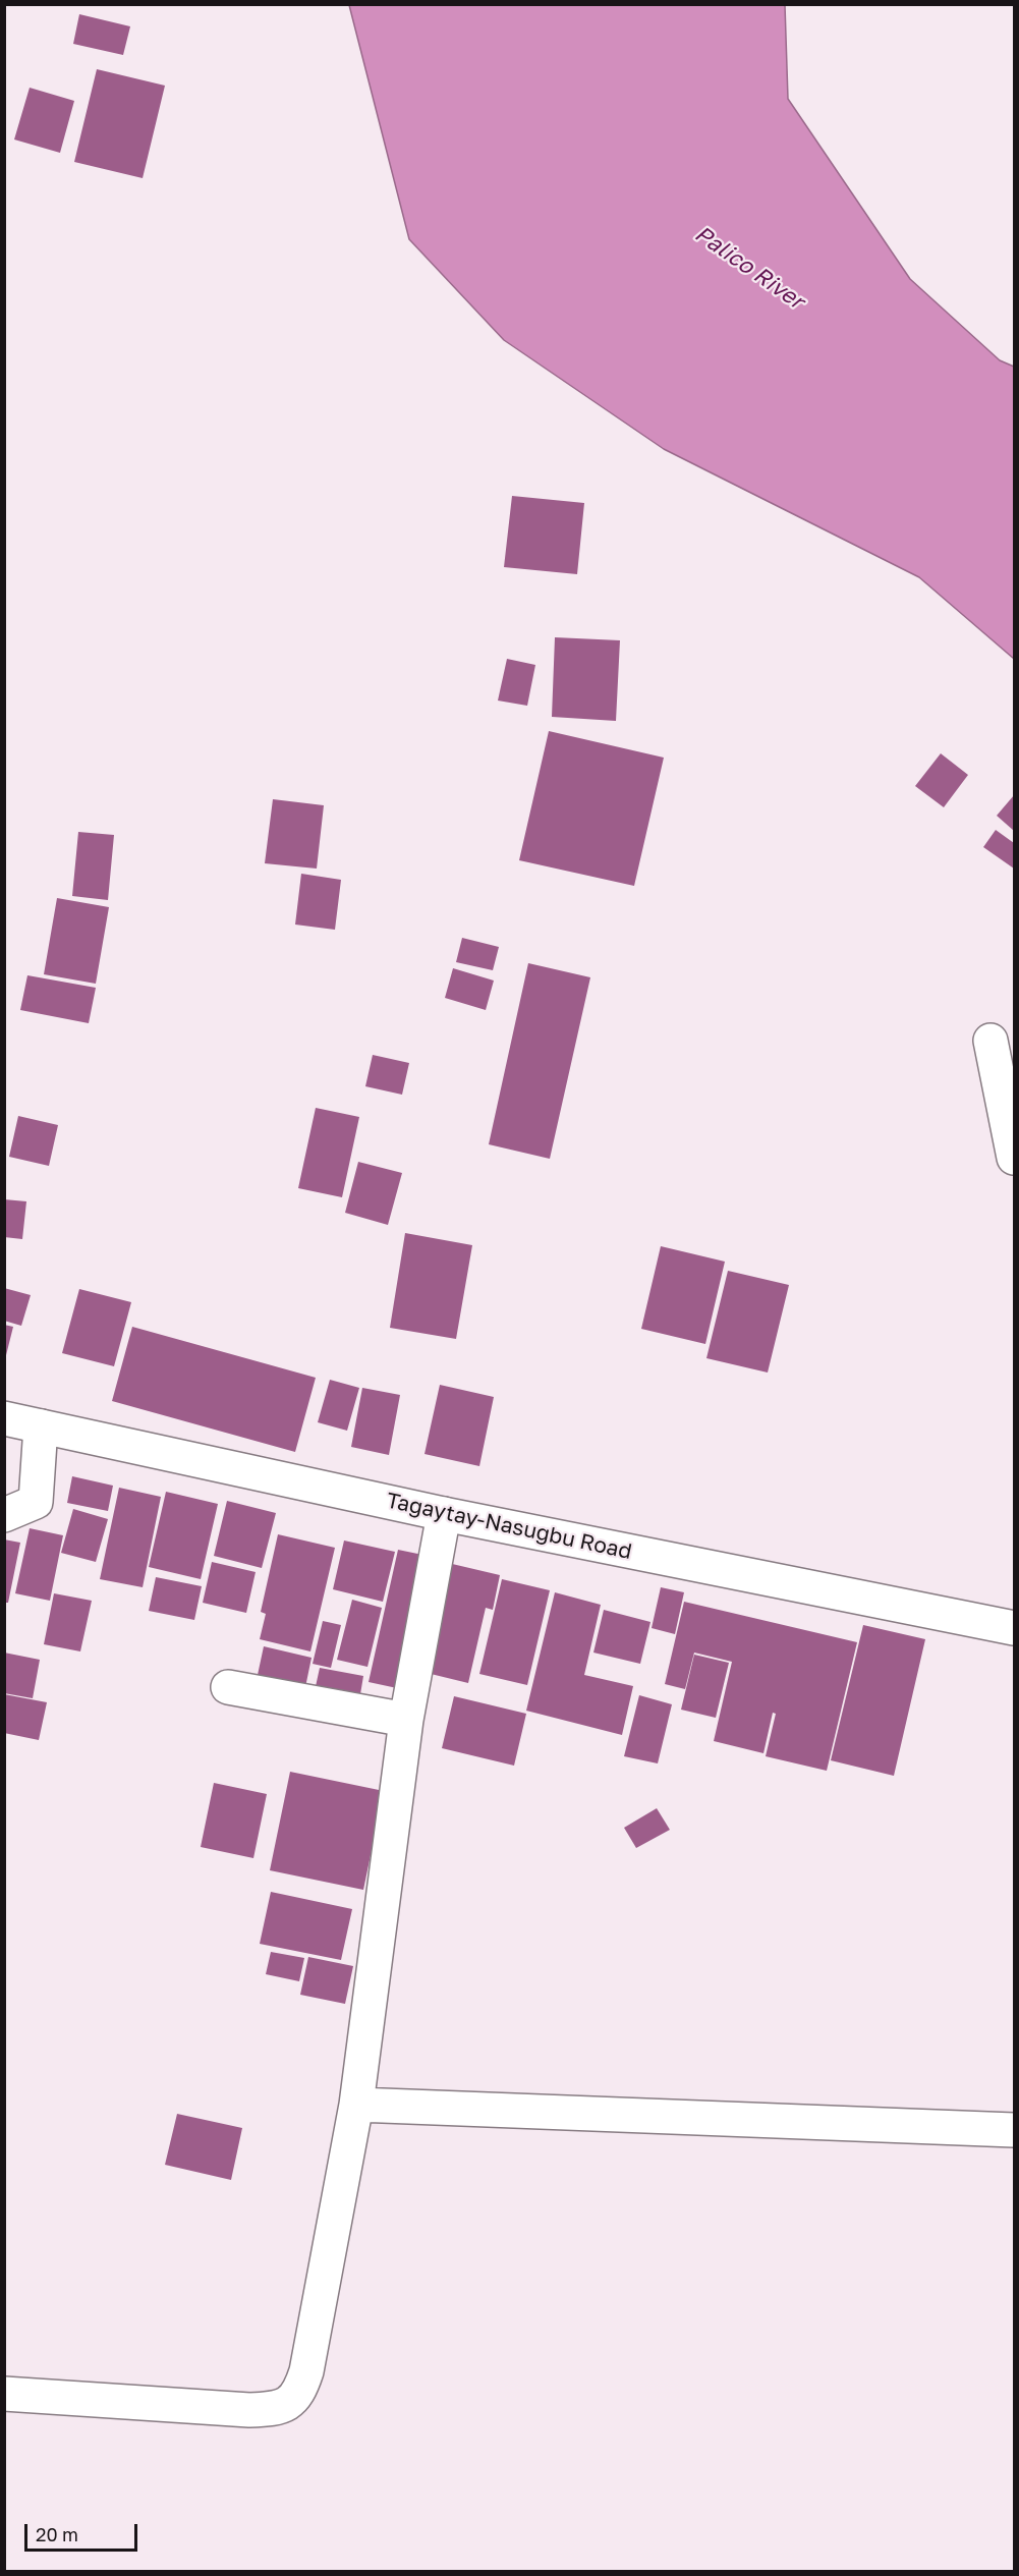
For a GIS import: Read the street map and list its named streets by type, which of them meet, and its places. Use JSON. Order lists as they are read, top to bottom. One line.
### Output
{"streets":{"street":["Tagaytay-Nasugbu Road"]},"water":["Palico River"],"scale_bar":"20 m"}
